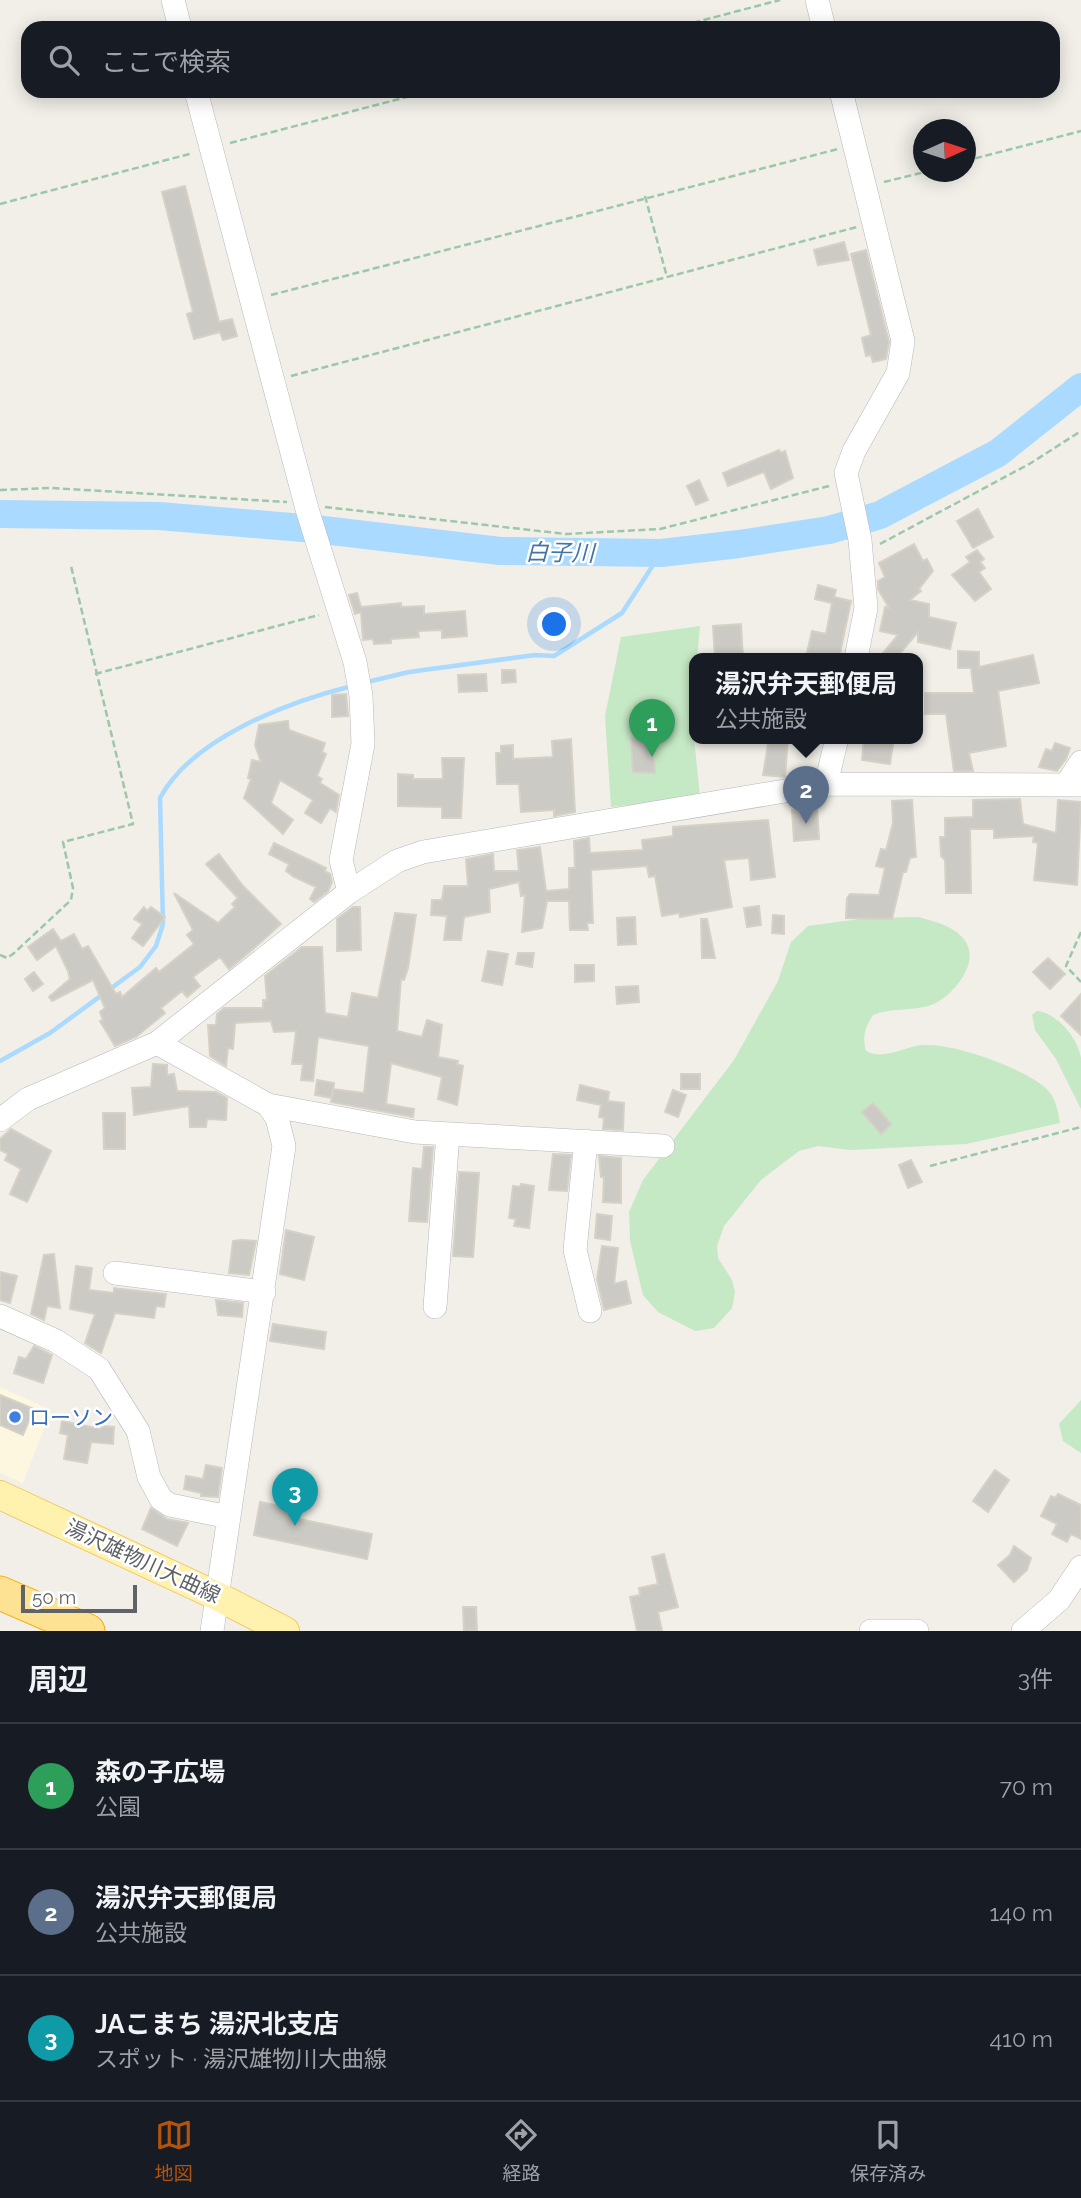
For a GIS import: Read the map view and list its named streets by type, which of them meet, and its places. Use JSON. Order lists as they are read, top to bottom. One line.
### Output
{"streets":{"main road":["湯沢雄物川大曲線"]},"water":["白子川"],"places":["ローソン"],"scale_bar":"50 m","north":"right","page":{"search":"ここで検索","popup":["湯沢弁天郵便局","公共施設"],"pins":["1","2","3"],"scale":"50 m","heading":["周辺","3件"],"list":[{"mark":"1","name":"森の子広場","note":"公園","value":"70 m"},{"mark":"2","name":"湯沢弁天郵便局","note":"公共施設","value":"140 m"},{"mark":"3","name":"JAこまち 湯沢北支店","note":"スポット · 湯沢雄物川大曲線","value":"410 m"}],"nav":["地図","経路","保存済み"]}}
